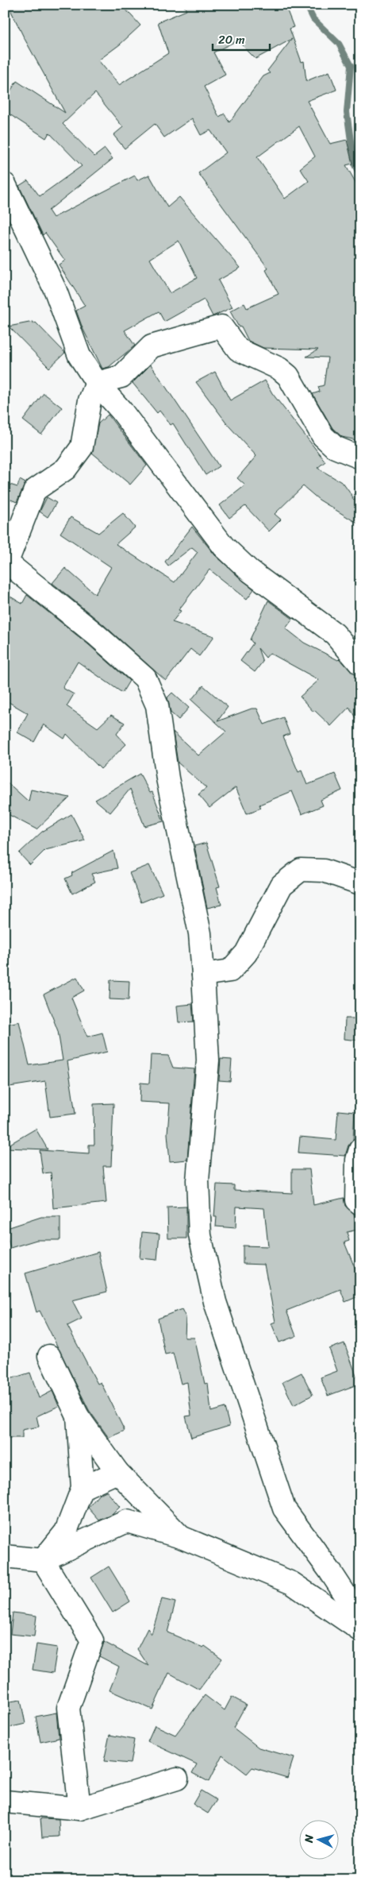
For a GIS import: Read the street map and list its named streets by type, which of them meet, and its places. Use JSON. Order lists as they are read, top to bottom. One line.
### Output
{"scale_bar":"20 m","north":"left"}
